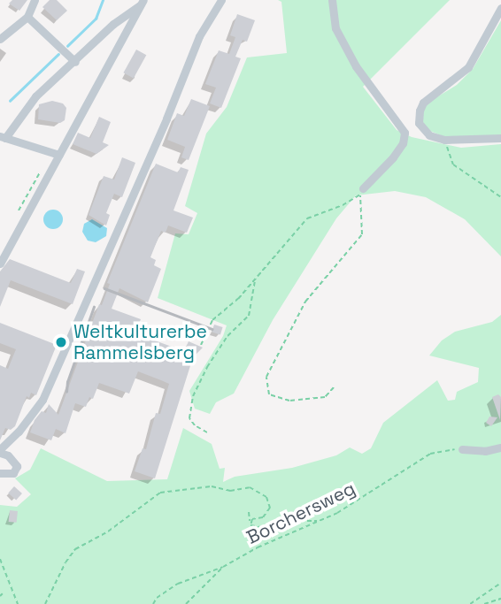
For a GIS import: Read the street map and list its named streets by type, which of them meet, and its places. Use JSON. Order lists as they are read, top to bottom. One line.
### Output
{"streets":{"path":["Borchersweg"]},"places":["Weltkulturerbe Rammelsberg"]}
